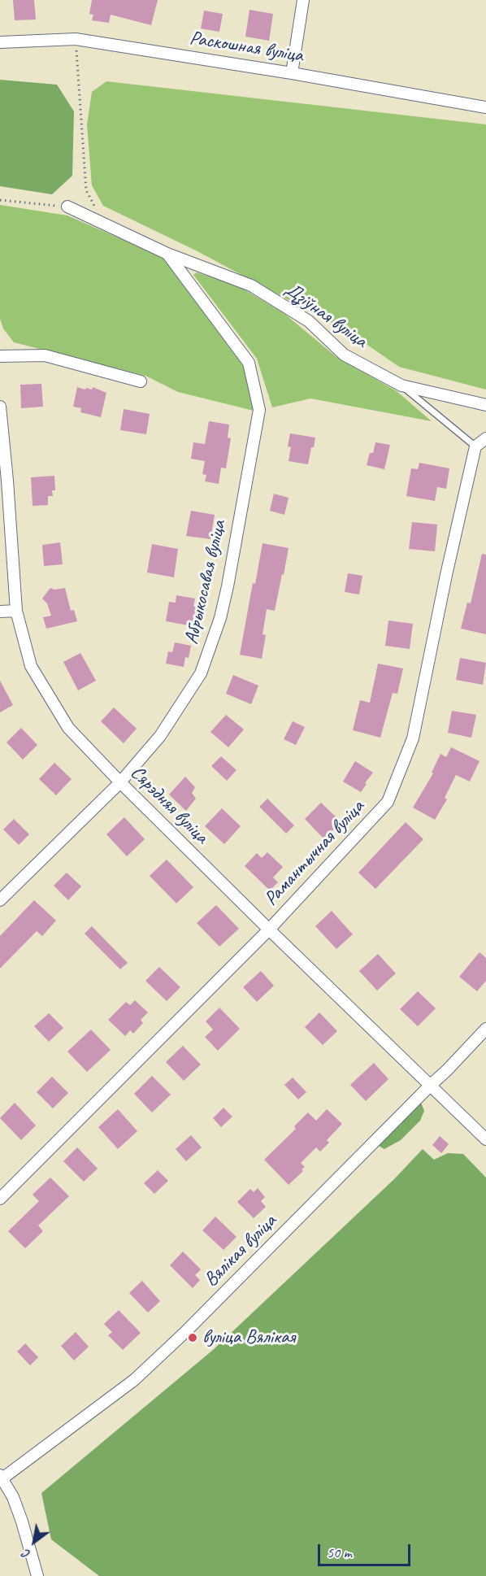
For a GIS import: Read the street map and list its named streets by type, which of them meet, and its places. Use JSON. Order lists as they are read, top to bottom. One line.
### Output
{"streets":{"street":["Раскошная вуліца","Дзіўная вуліца","Абрыкосавая вуліца","Сярэдняя вуліца","Рамантычная вуліца","Вялікая вуліца"]},"crossings":[["Дзіўная вуліца","Абрыкосавая вуліца"],["Абрыкосавая вуліца","Сярэдняя вуліца"],["Сярэдняя вуліца","Рамантычная вуліца"],["Сярэдняя вуліца","Вялікая вуліца"]],"places":["вуліца Вялікая"],"scale_bar":"50 m","north":"bottom left"}
